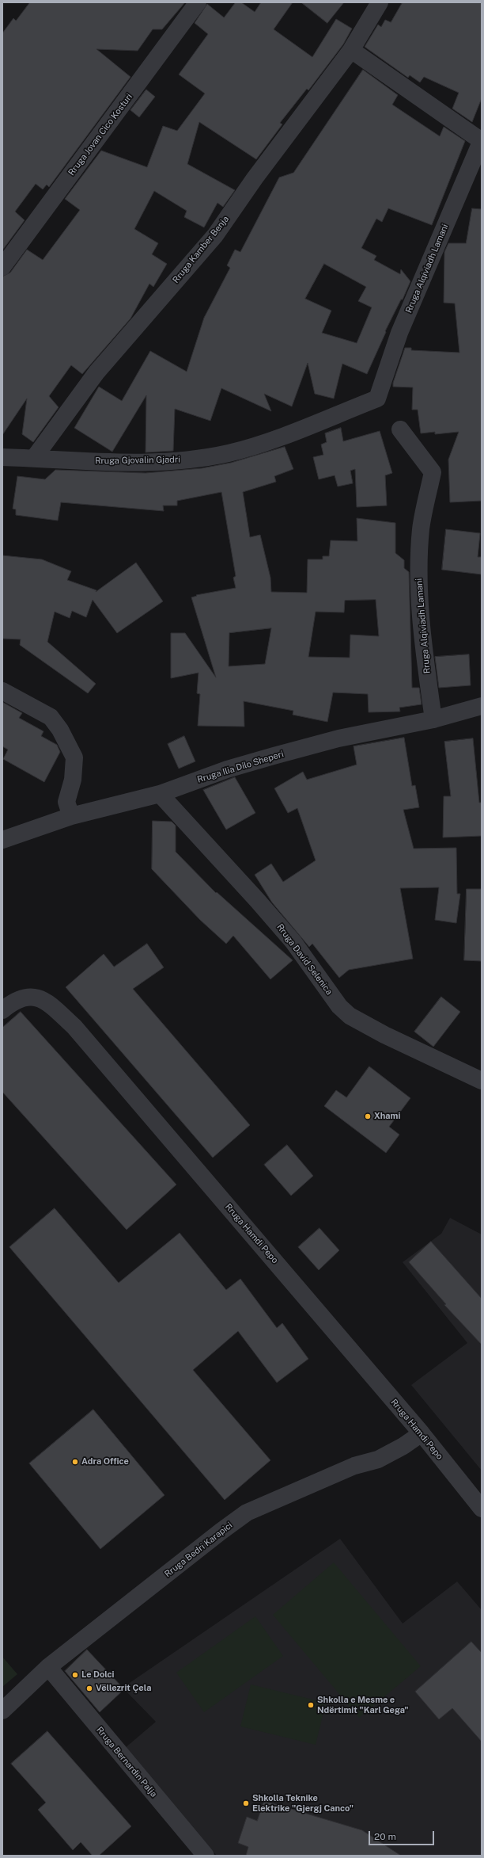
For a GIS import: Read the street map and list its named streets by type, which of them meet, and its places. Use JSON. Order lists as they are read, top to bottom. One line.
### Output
{"streets":{"street":["Rruga Jovan Cico Kosturi","Rruga Kamber Benja","Rruga Alqiviadh Lamani","Rruga Gjovalin Gjadri","Rruga Ilia Dilo Sheperi","Rruga David Selenica","Rruga Hamdi Pepo","Rruga Bedri Karapici","Rruga Bernardin Palja"]},"crossings":[["Rruga Kamber Benja","Rruga Gjovalin Gjadri"],["Rruga Alqiviadh Lamani","Rruga Gjovalin Gjadri"],["Rruga Alqiviadh Lamani","Rruga Ilia Dilo Sheperi"],["Rruga Ilia Dilo Sheperi","Rruga David Selenica"],["Rruga Hamdi Pepo","Rruga Bedri Karapici"],["Rruga Bedri Karapici","Rruga Bernardin Palja"]],"places":["Xhami","Adra Office","Le Dolci","Vëllezrit Çela","Shkolla e Mesme e Ndërtimit \"Karl Gega\"","Shkolla Teknike Elektrike \"Gjergj Canco\""],"scale_bar":"20 m"}
